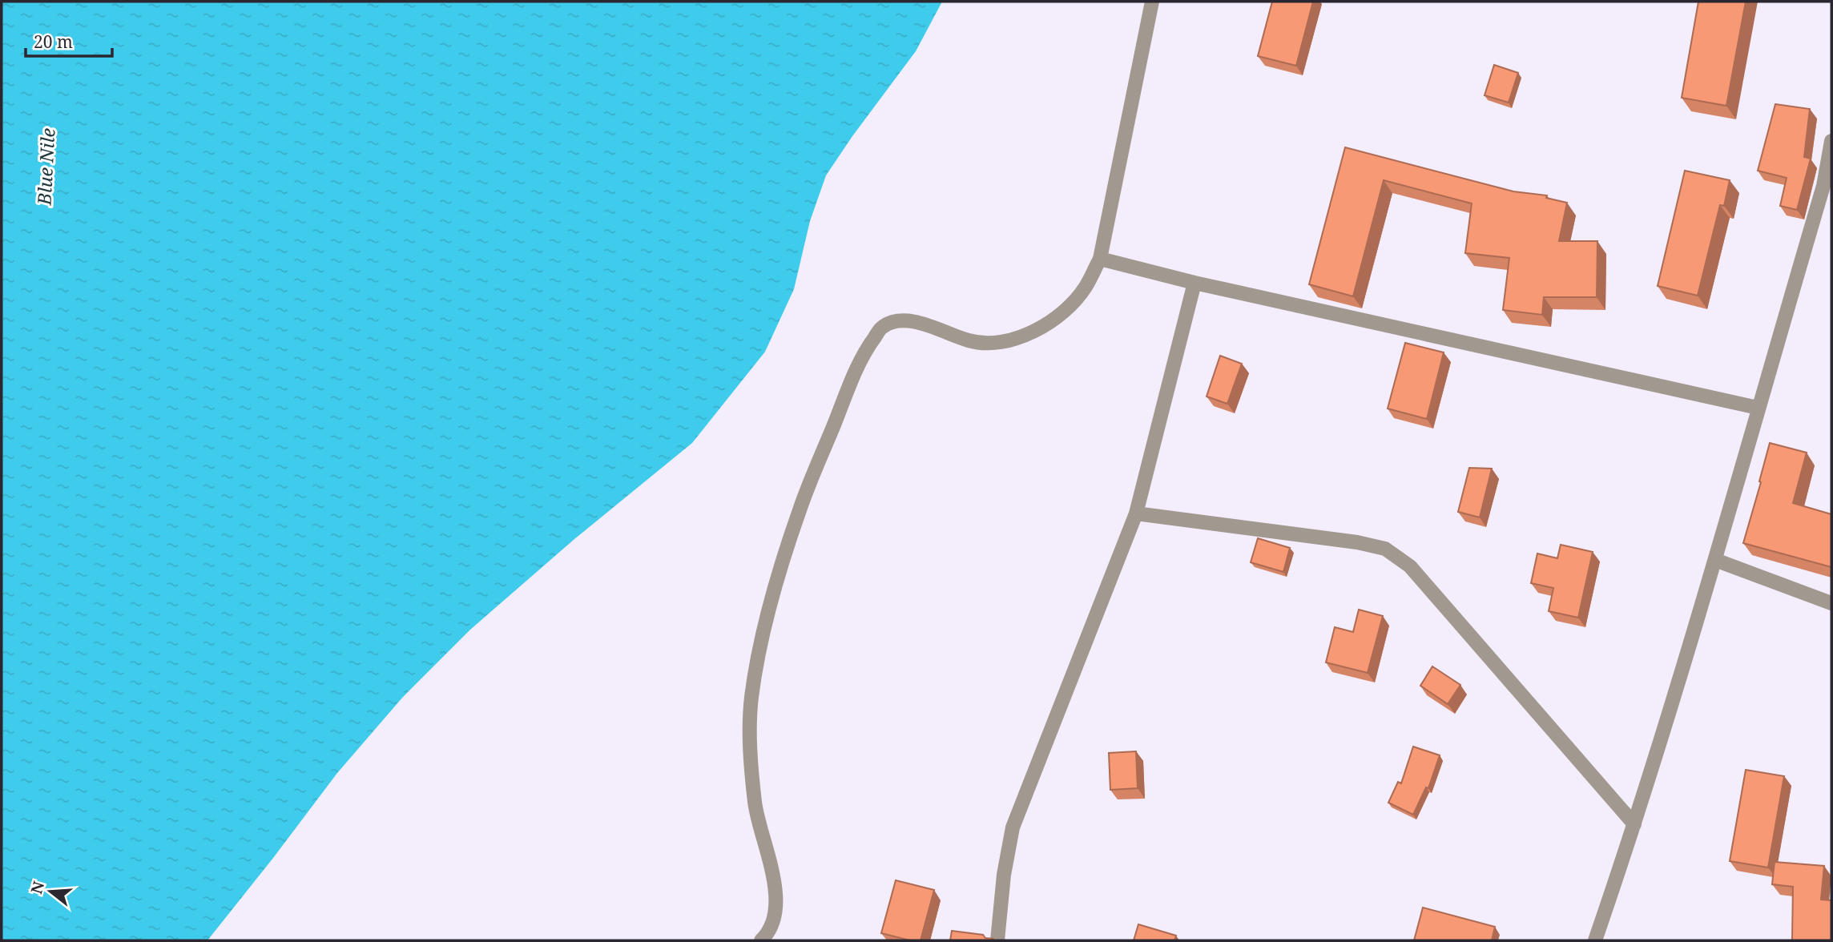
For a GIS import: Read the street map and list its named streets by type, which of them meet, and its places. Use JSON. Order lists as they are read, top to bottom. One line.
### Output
{"water":["Blue Nile"],"scale_bar":"20 m","north":"left"}
